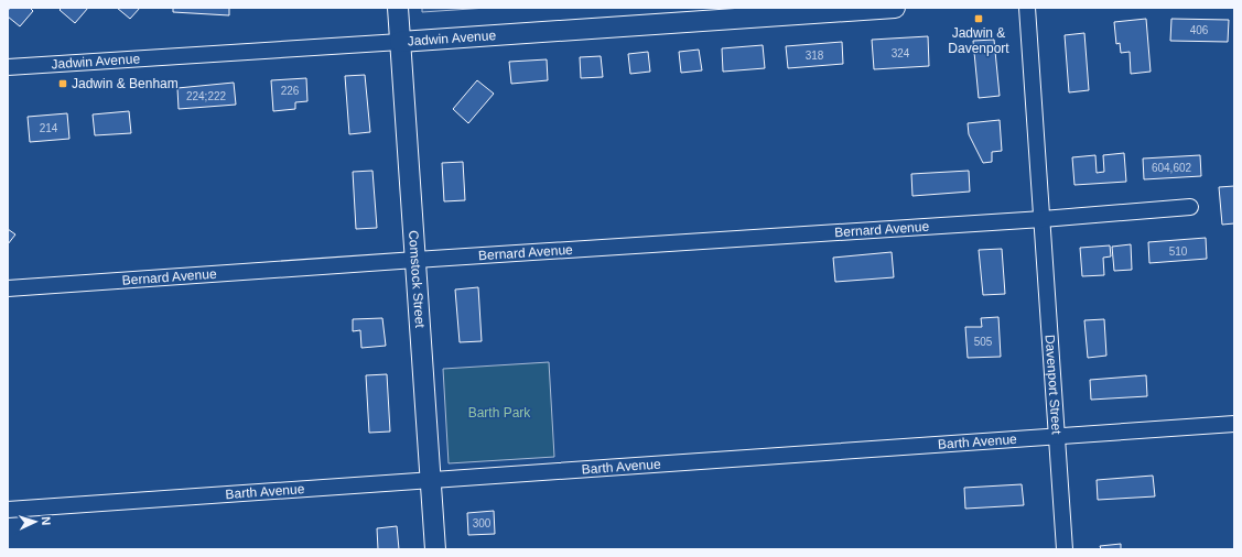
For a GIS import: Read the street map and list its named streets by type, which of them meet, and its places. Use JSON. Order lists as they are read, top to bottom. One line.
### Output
{"streets":{"street":["Jadwin Avenue","Bernard Avenue","Comstock Street","Davenport Street","Barth Avenue"]},"crossings":[["Jadwin Avenue","Comstock Street"],["Bernard Avenue","Comstock Street"],["Bernard Avenue","Davenport Street"],["Comstock Street","Barth Avenue"],["Davenport Street","Barth Avenue"]],"parks":["Barth Park"],"places":{"transit":["Jadwin & Davenport","Jadwin & Benham"]},"house_numbers":["406","324","318","226","224;222","214","604,602","510","505","300"],"north":"right"}
